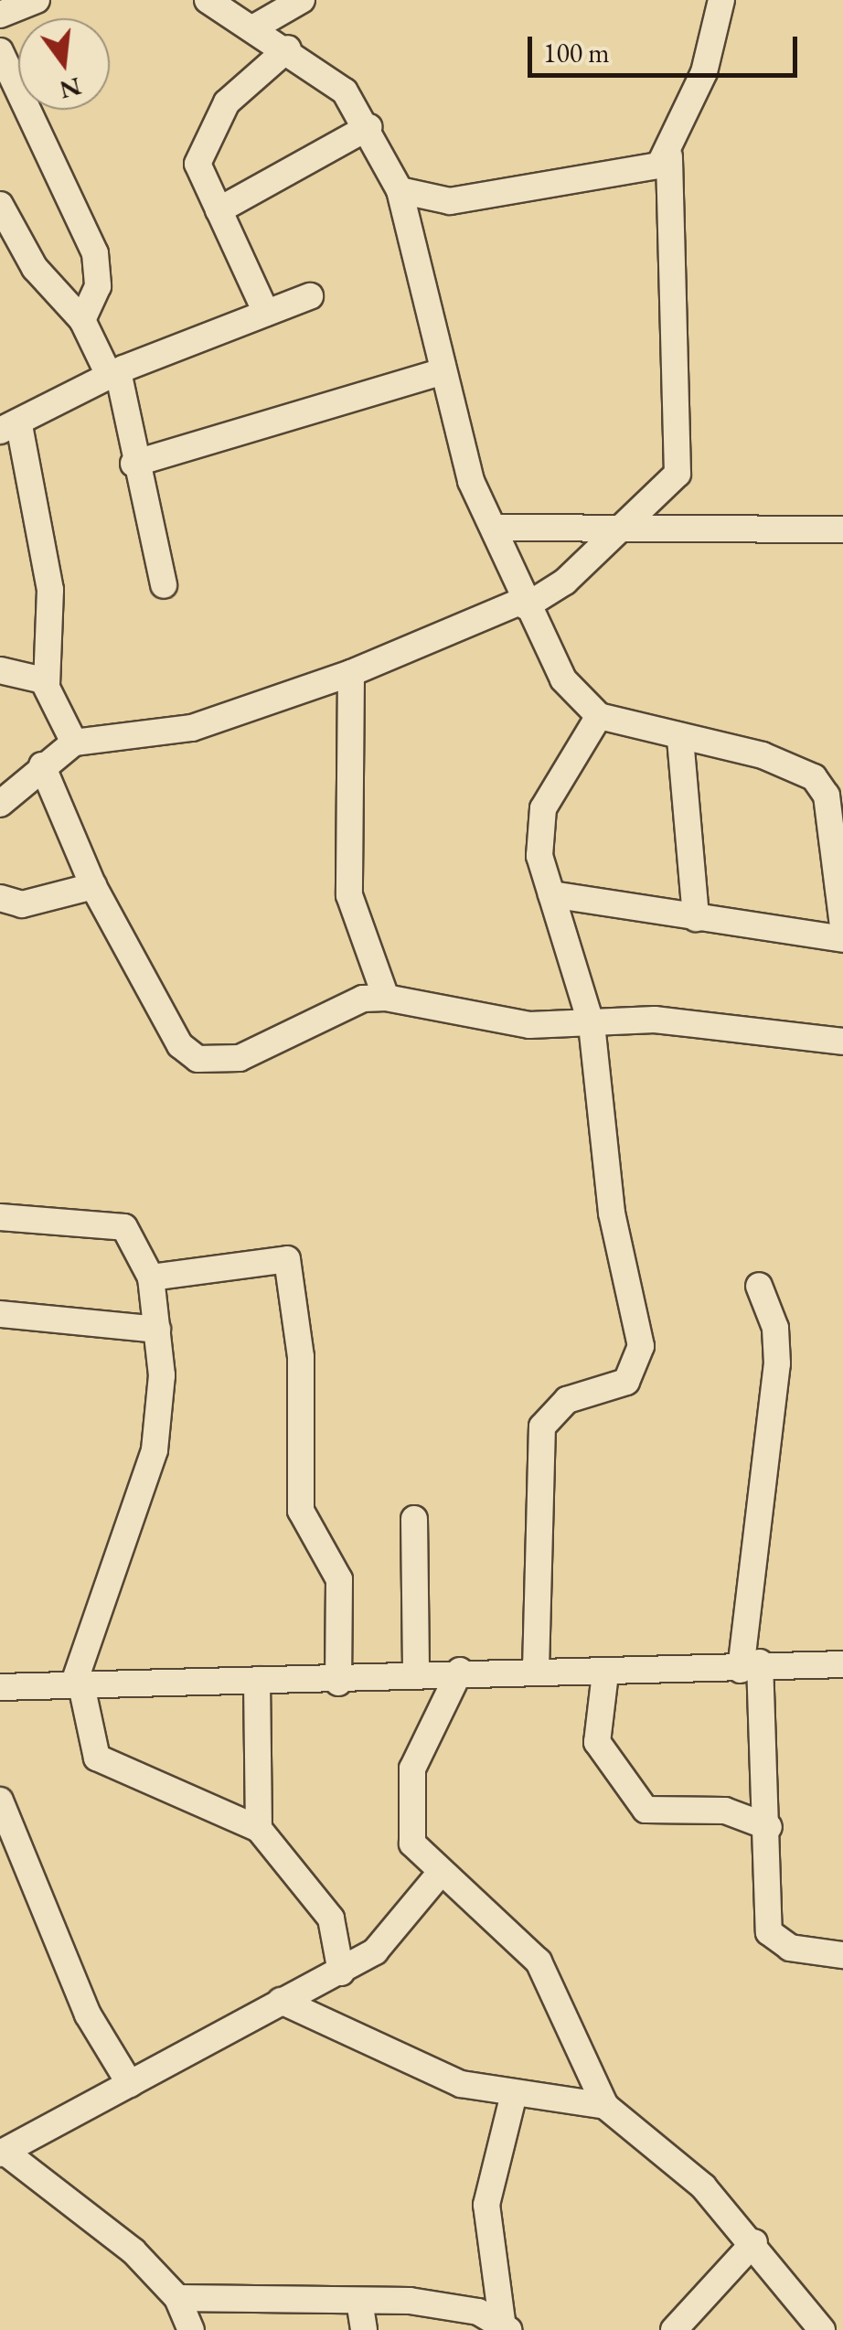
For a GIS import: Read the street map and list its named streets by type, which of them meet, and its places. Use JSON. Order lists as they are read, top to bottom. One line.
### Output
{"scale_bar":"100 m","north":"bottom"}
